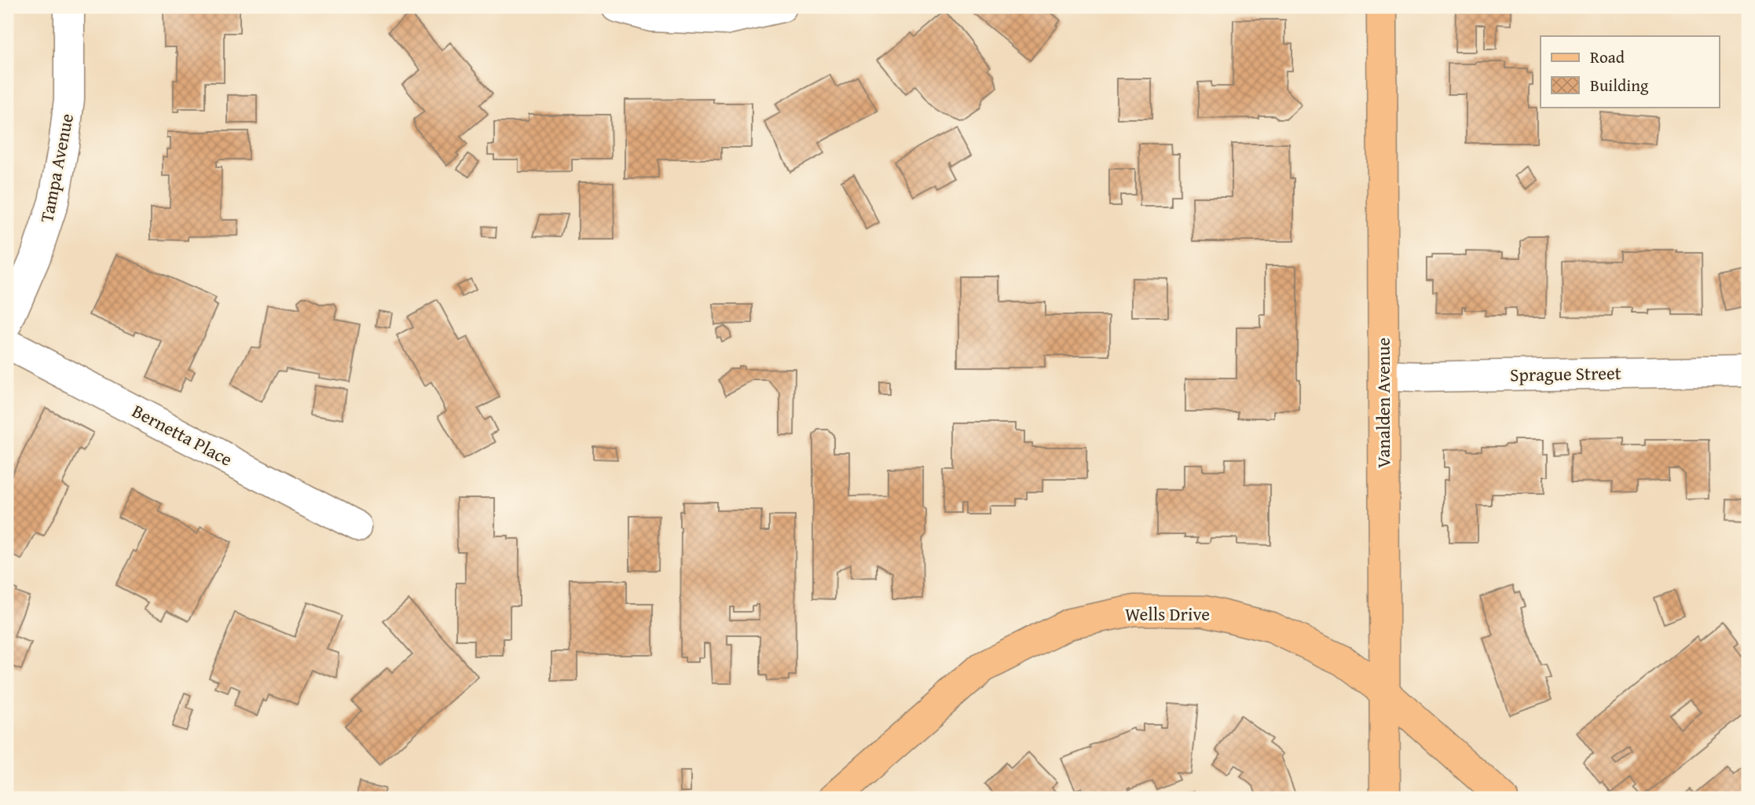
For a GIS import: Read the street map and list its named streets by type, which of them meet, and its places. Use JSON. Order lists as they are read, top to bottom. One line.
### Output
{"streets":{"main road":["Vanalden Avenue","Wells Drive"],"street":["Tampa Avenue","Sprague Street","Bernetta Place"]},"crossings":[["Sprague Street","Vanalden Avenue"],["Vanalden Avenue","Wells Drive"]],"legend":["Road","Building"]}
